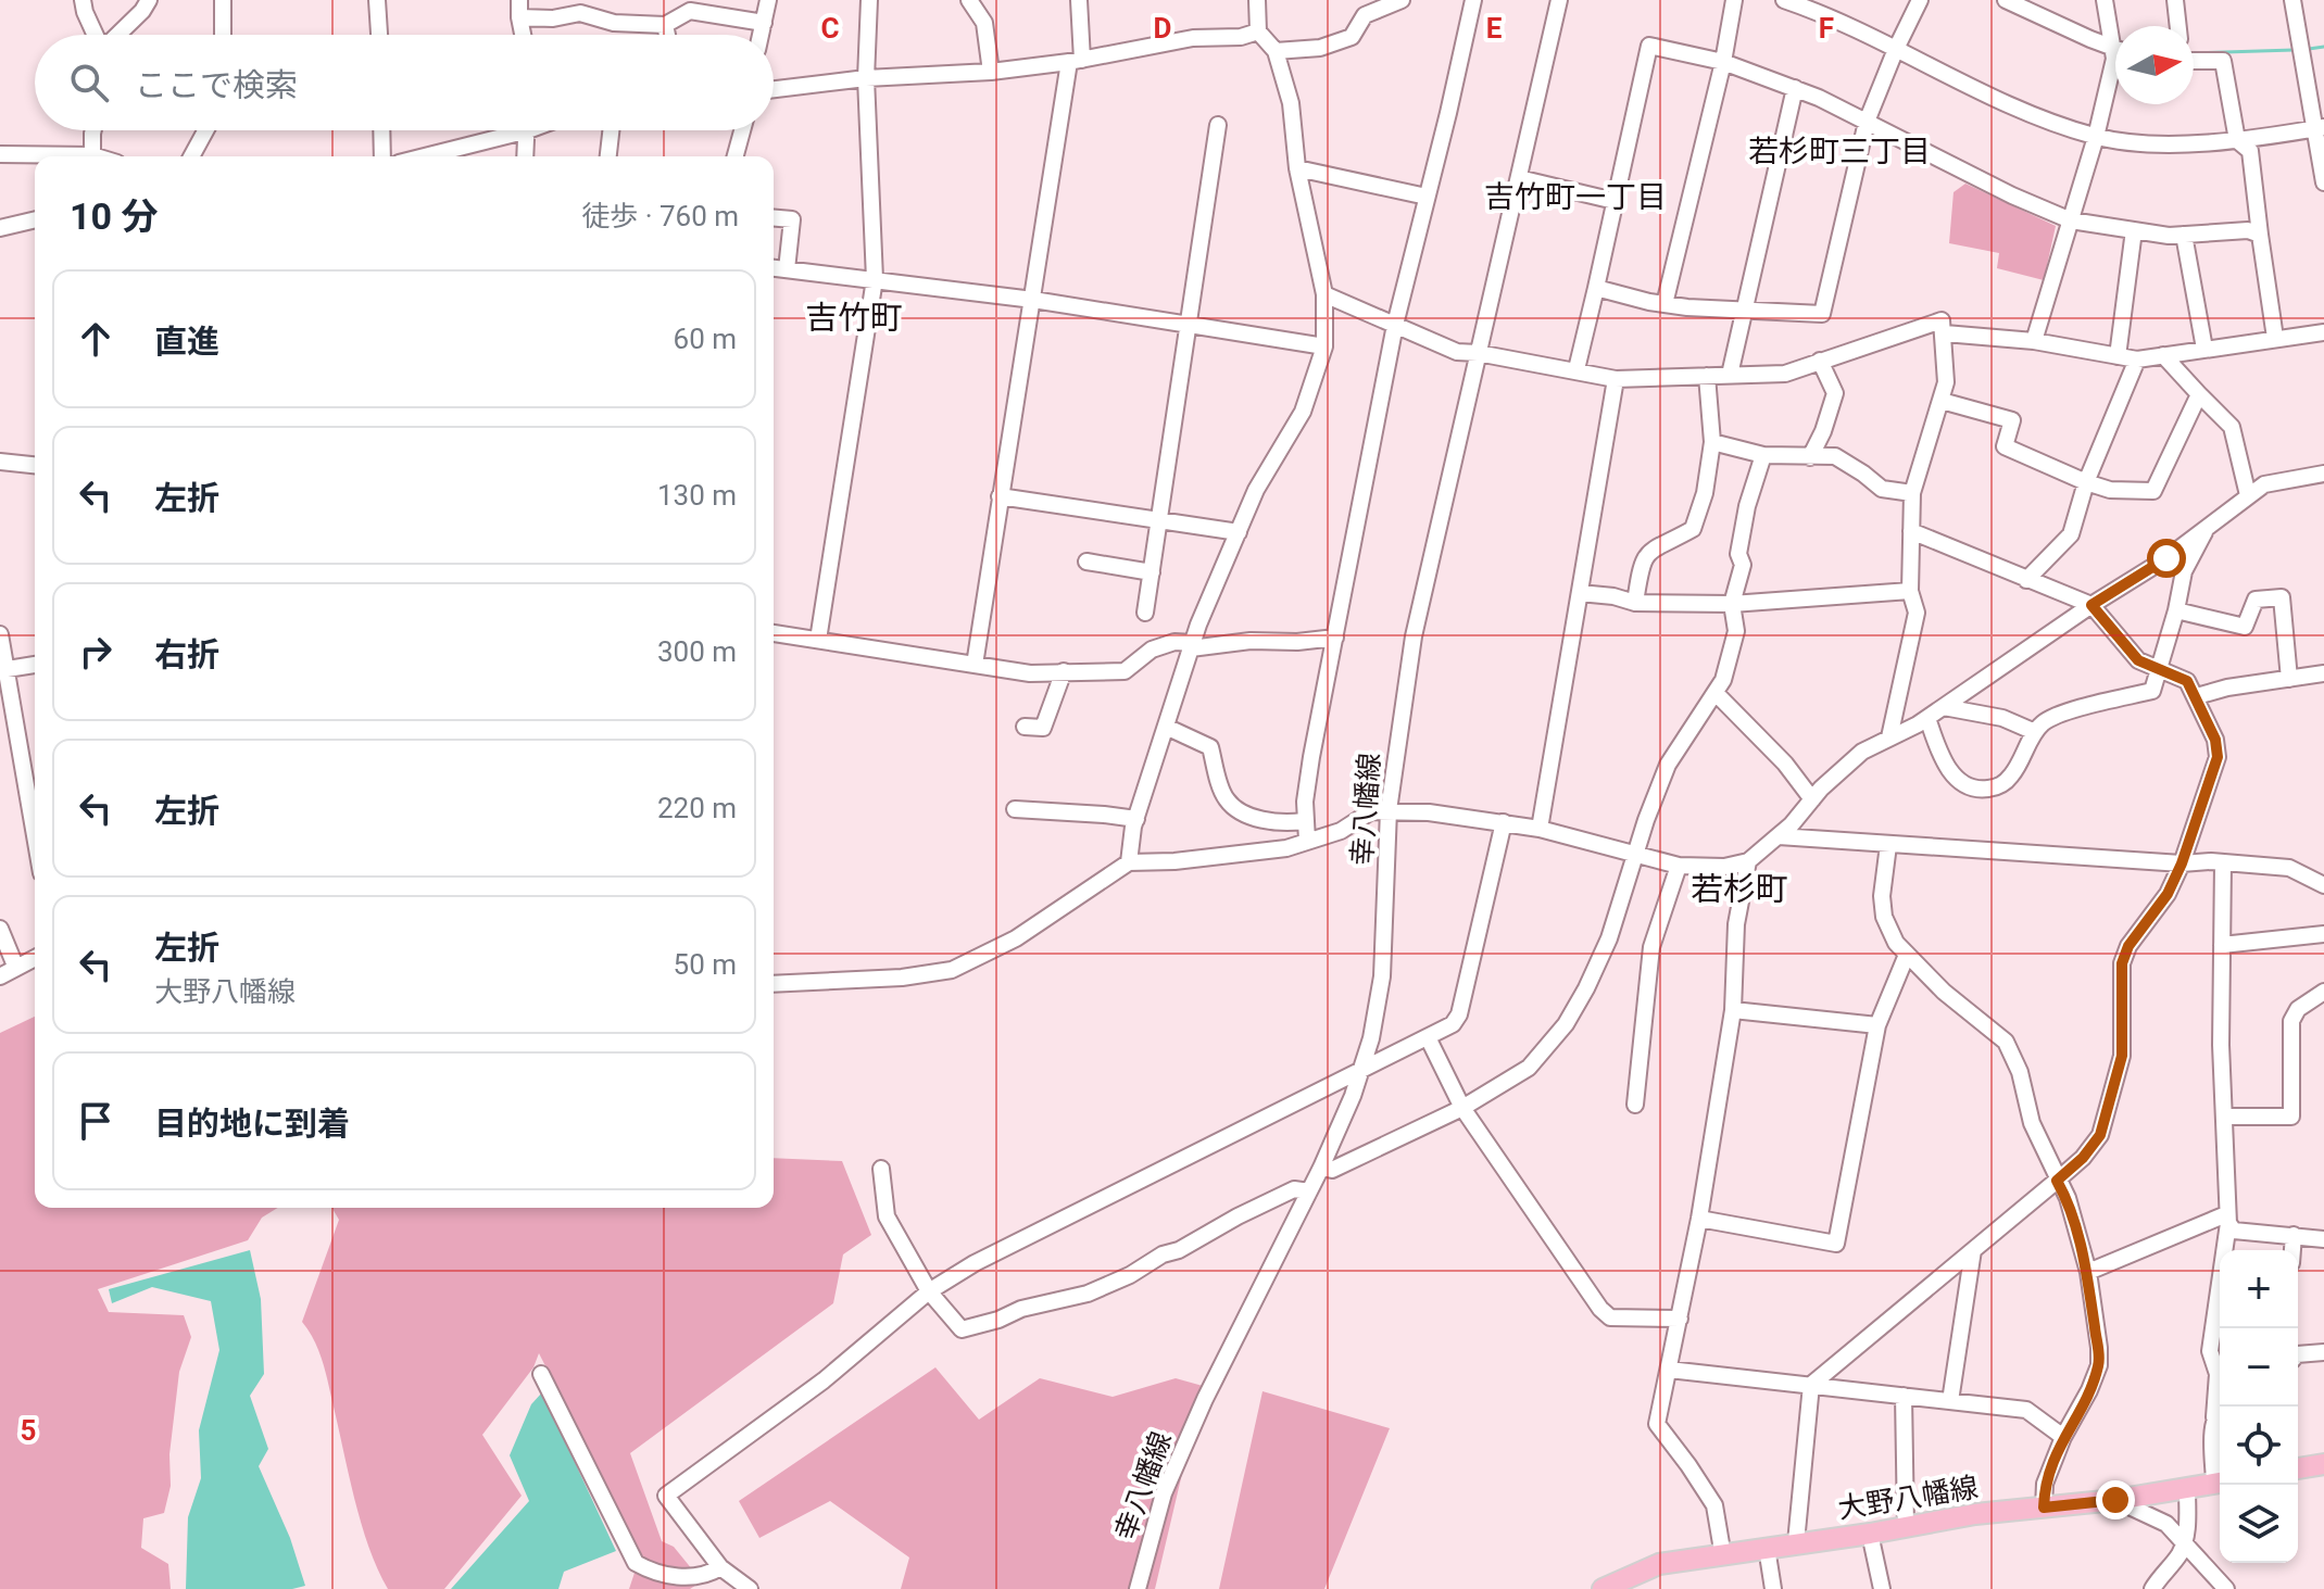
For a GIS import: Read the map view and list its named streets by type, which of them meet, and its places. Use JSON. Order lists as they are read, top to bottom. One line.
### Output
{"streets":{"main road":["大野八幡線"],"street":["幸八幡線"]},"districts":["若杉町三丁目","吉竹町一丁目","吉竹町","若杉町"],"north":"right","page":{"search":"ここで検索","heading":["10 分","徒歩 · 760 m"],"list":[["直進","60 m"],["左折","130 m"],["右折","300 m"],["左折","220 m"],["左折","大野八幡線","50 m"],"目的地に到着"],"map_buttons":["+","−"]},"grid":{"columns":["C","D","E","F"],"rows":["5"]}}
